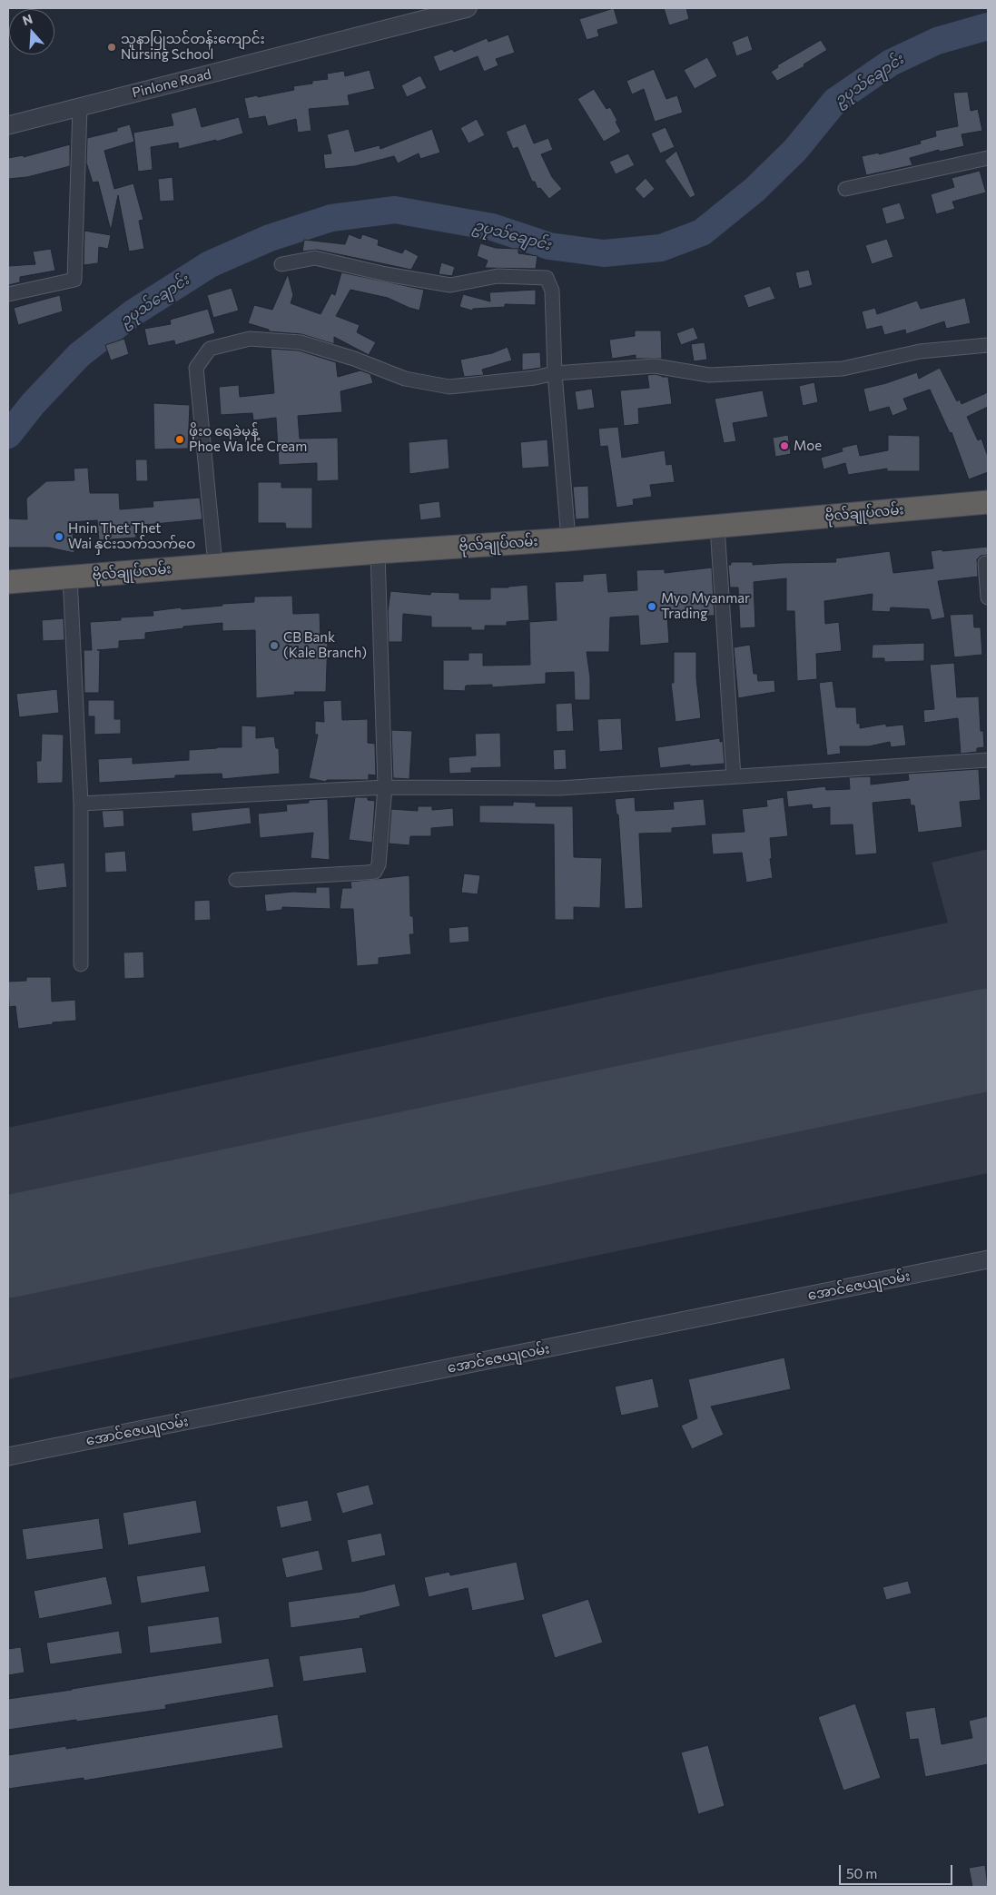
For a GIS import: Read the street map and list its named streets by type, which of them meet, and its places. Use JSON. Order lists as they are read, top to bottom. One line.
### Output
{"streets":{"highway":["ဗိုလ်ချုပ်လမ်း"],"street":["Pinlone Road","အောင်ဇေယျလမ်း"]},"water":["ဥပုသ်ချောင်း"],"places":["သူနာပြုသင်တန်းကျောင်း Nursing School","ဖိုးဝ ရေခဲမုန့် Phoe Wa Ice Cream","Moe","Hnin Thet Thet Wai နှင်းသက်သက်ဝေ","Myo Myanmar Trading","CB Bank (Kale Branch)"],"scale_bar":"50 m","north":"top"}
